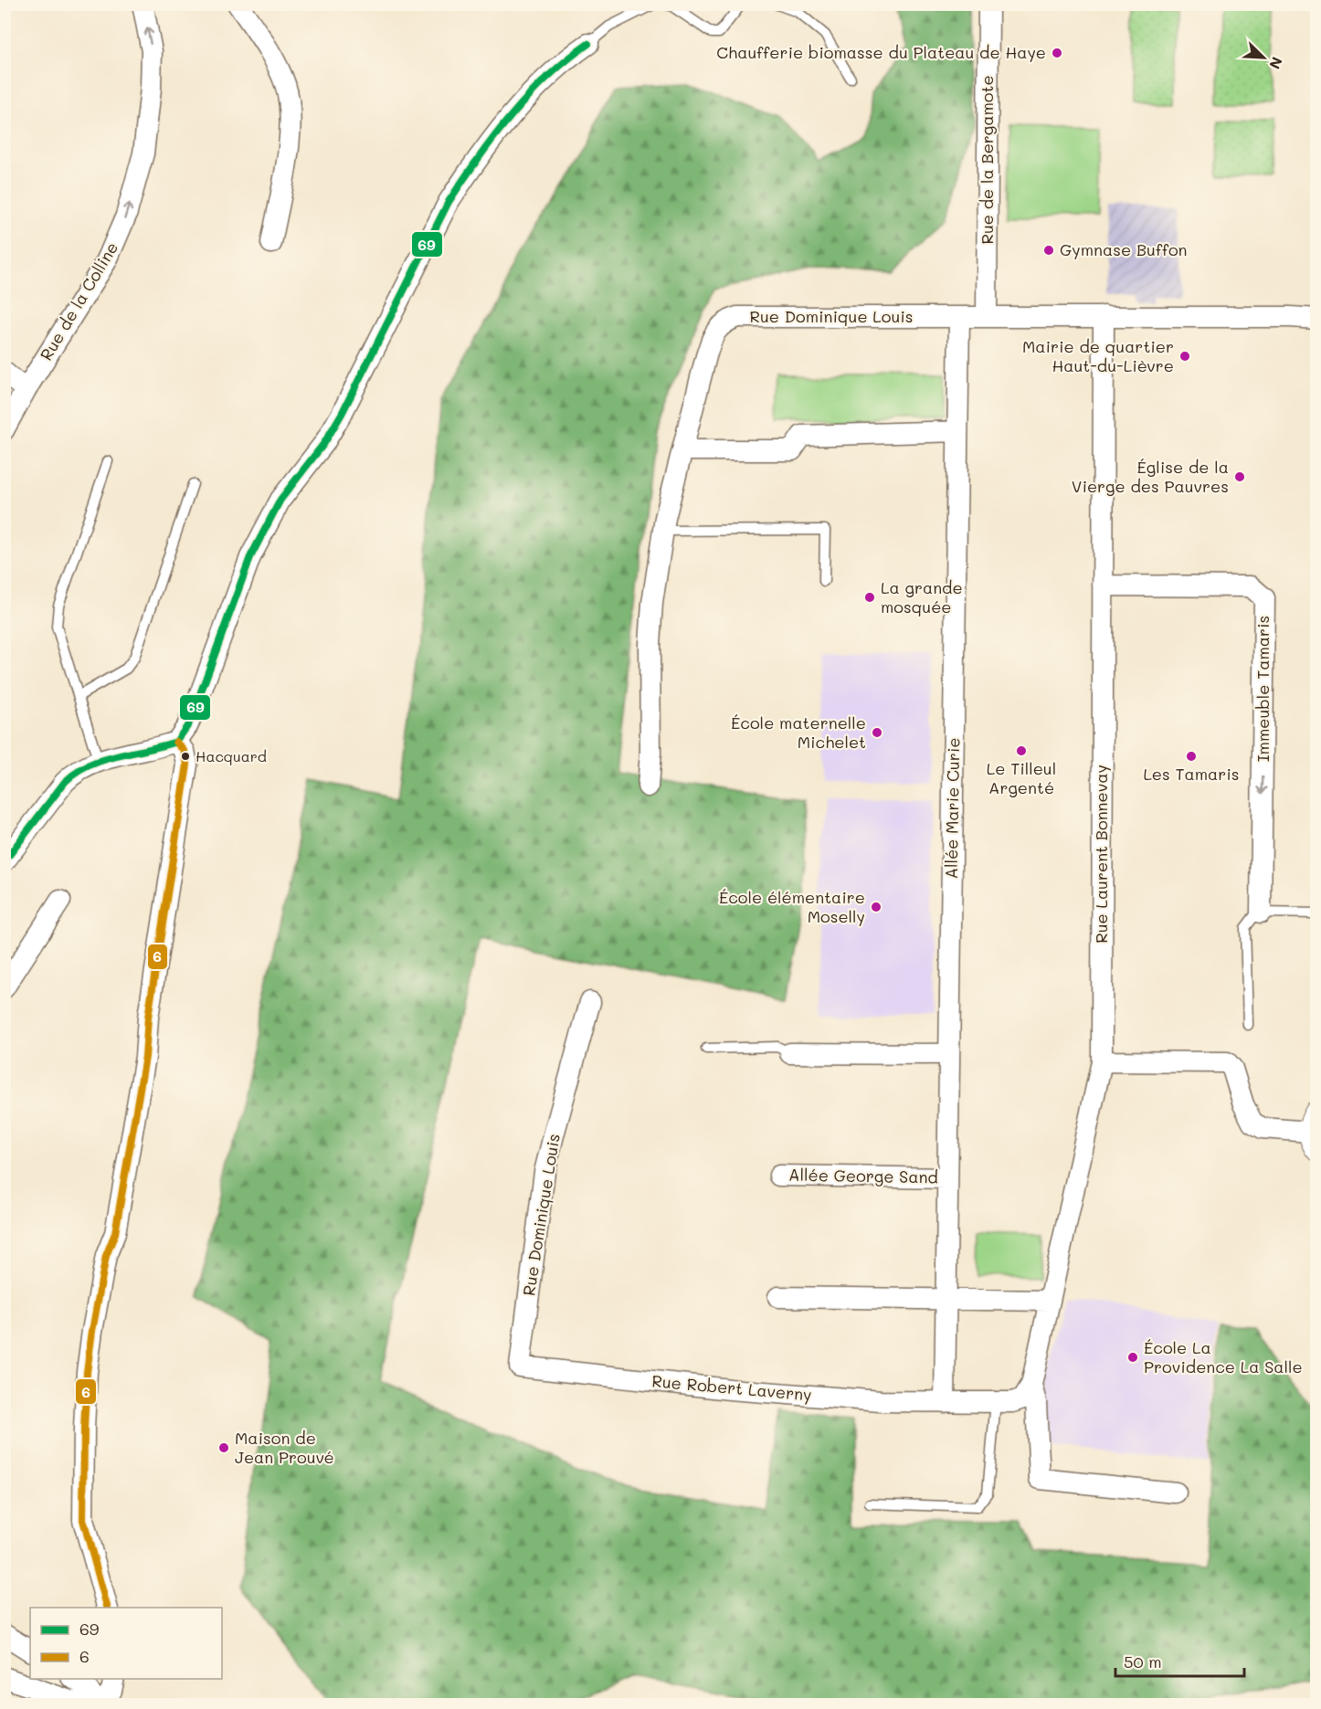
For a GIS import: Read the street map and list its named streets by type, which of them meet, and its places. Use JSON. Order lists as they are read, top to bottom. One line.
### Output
{"streets":{"street":["Rue de la Bergamote","Rue de la Colline","Rue Dominique Louis","Immeuble Tamaris","Allée Marie Curie","Rue Laurent Bonnevay","Allée George Sand","Rue Robert Laverny"]},"crossings":[["Rue de la Bergamote","Rue Dominique Louis"],["Rue Dominique Louis","Allée Marie Curie"],["Rue Dominique Louis","Rue Laurent Bonnevay"],["Rue Dominique Louis","Rue Robert Laverny"],["Immeuble Tamaris","Rue Laurent Bonnevay"],["Allée Marie Curie","Allée George Sand"],["Allée Marie Curie","Rue Robert Laverny"],["Rue Laurent Bonnevay","Rue Robert Laverny"]],"one_way":["Rue de la Colline"],"places":["Chaufferie biomasse du Plateau de Haye","Gymnase Buffon","Mairie de quartier Haut-du-Lièvre","Église de la Vierge des Pauvres","La grande mosquée","École maternelle Michelet","Le Tilleul Argenté","Hacquard","Les Tamaris","École élémentaire Moselly","École La Providence La Salle","Maison de Jean Prouvé"],"lines":["transit line 69","transit line 6"],"legend":["69","6"],"scale_bar":"50 m","north":"bottom right"}
